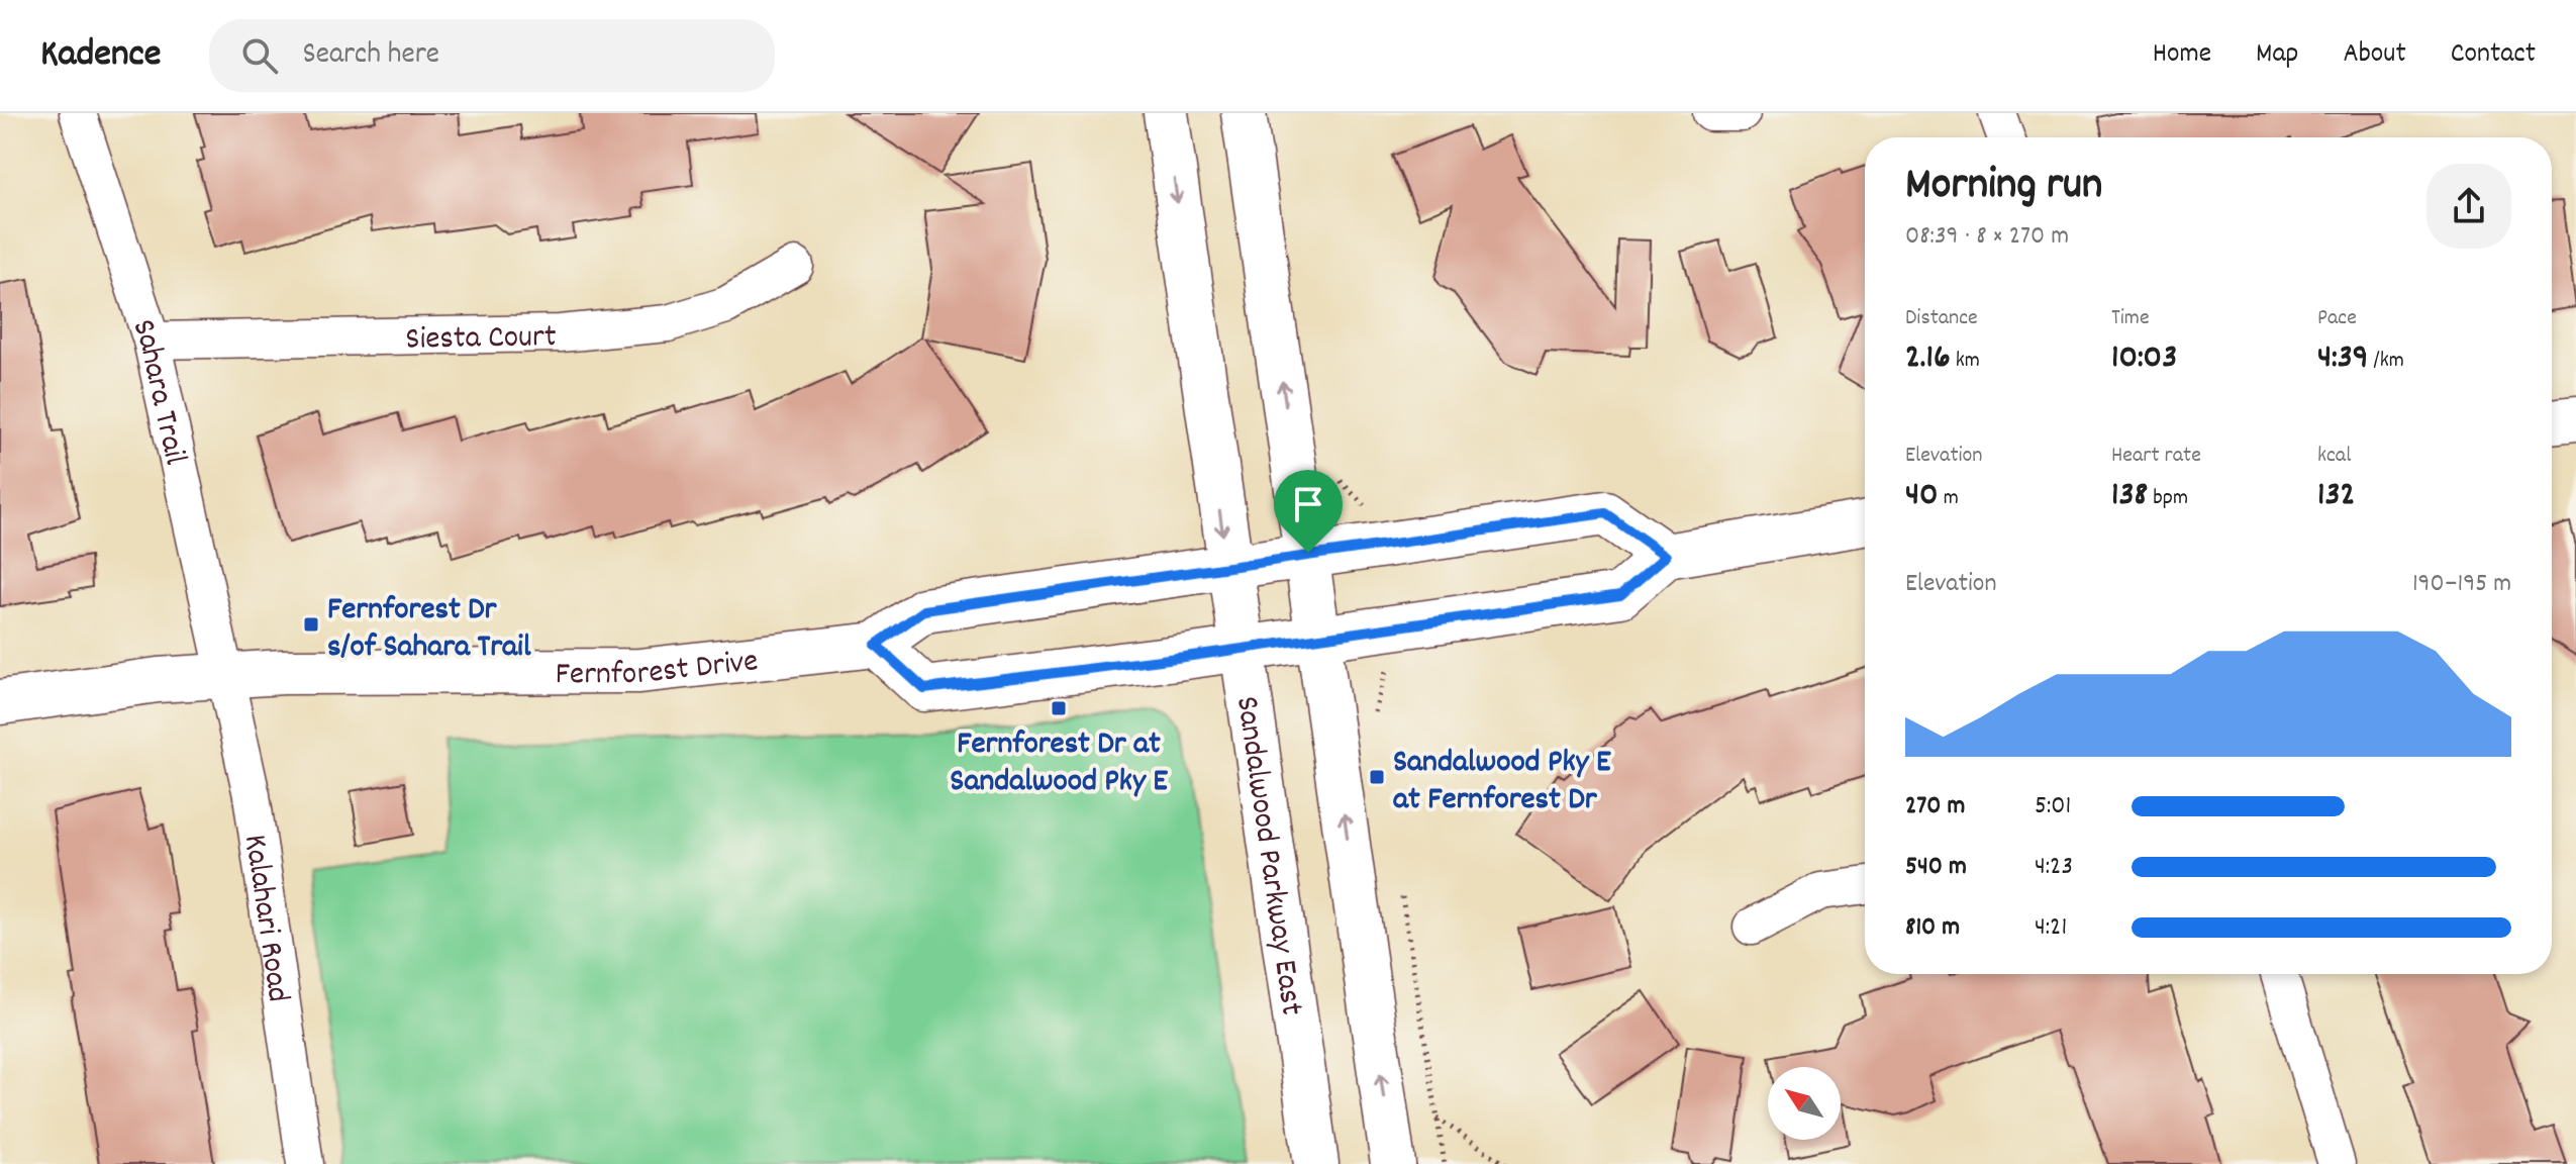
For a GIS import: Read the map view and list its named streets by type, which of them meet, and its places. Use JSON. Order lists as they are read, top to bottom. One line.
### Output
{"streets":{"street":["Siesta Court","Sahara Trail","Fernforest Drive","Sandalwood Parkway East","Kalahari Road"]},"crossings":[["Siesta Court","Sahara Trail"],["Sahara Trail","Fernforest Drive"],["Sahara Trail","Kalahari Road"],["Fernforest Drive","Sandalwood Parkway East"],["Fernforest Drive","Kalahari Road"]],"places":{"transit":["Fernforest Dr s/of Sahara Trail","Fernforest Dr at Sandalwood Pky E","Sandalwood Pky E at Fernforest Dr"]},"north":"top left","page":{"header":"Kadence","search":"Search here","nav":["Home","Map","About","Contact"],"heading":["Morning run","08:39 · 8 × 270 m"],"stats":[["Distance","2.16 km"],["Time","10:03"],["Pace","4:39 /km"],["Elevation","40 m"],["Heart rate","138 bpm"],["kcal","132"]],"chart":["Elevation","190–195 m"],"list":[{"name":"270 m","note":"5:01"},{"name":"540 m","note":"4:23"},{"name":"810 m","note":"4:21"}]}}
